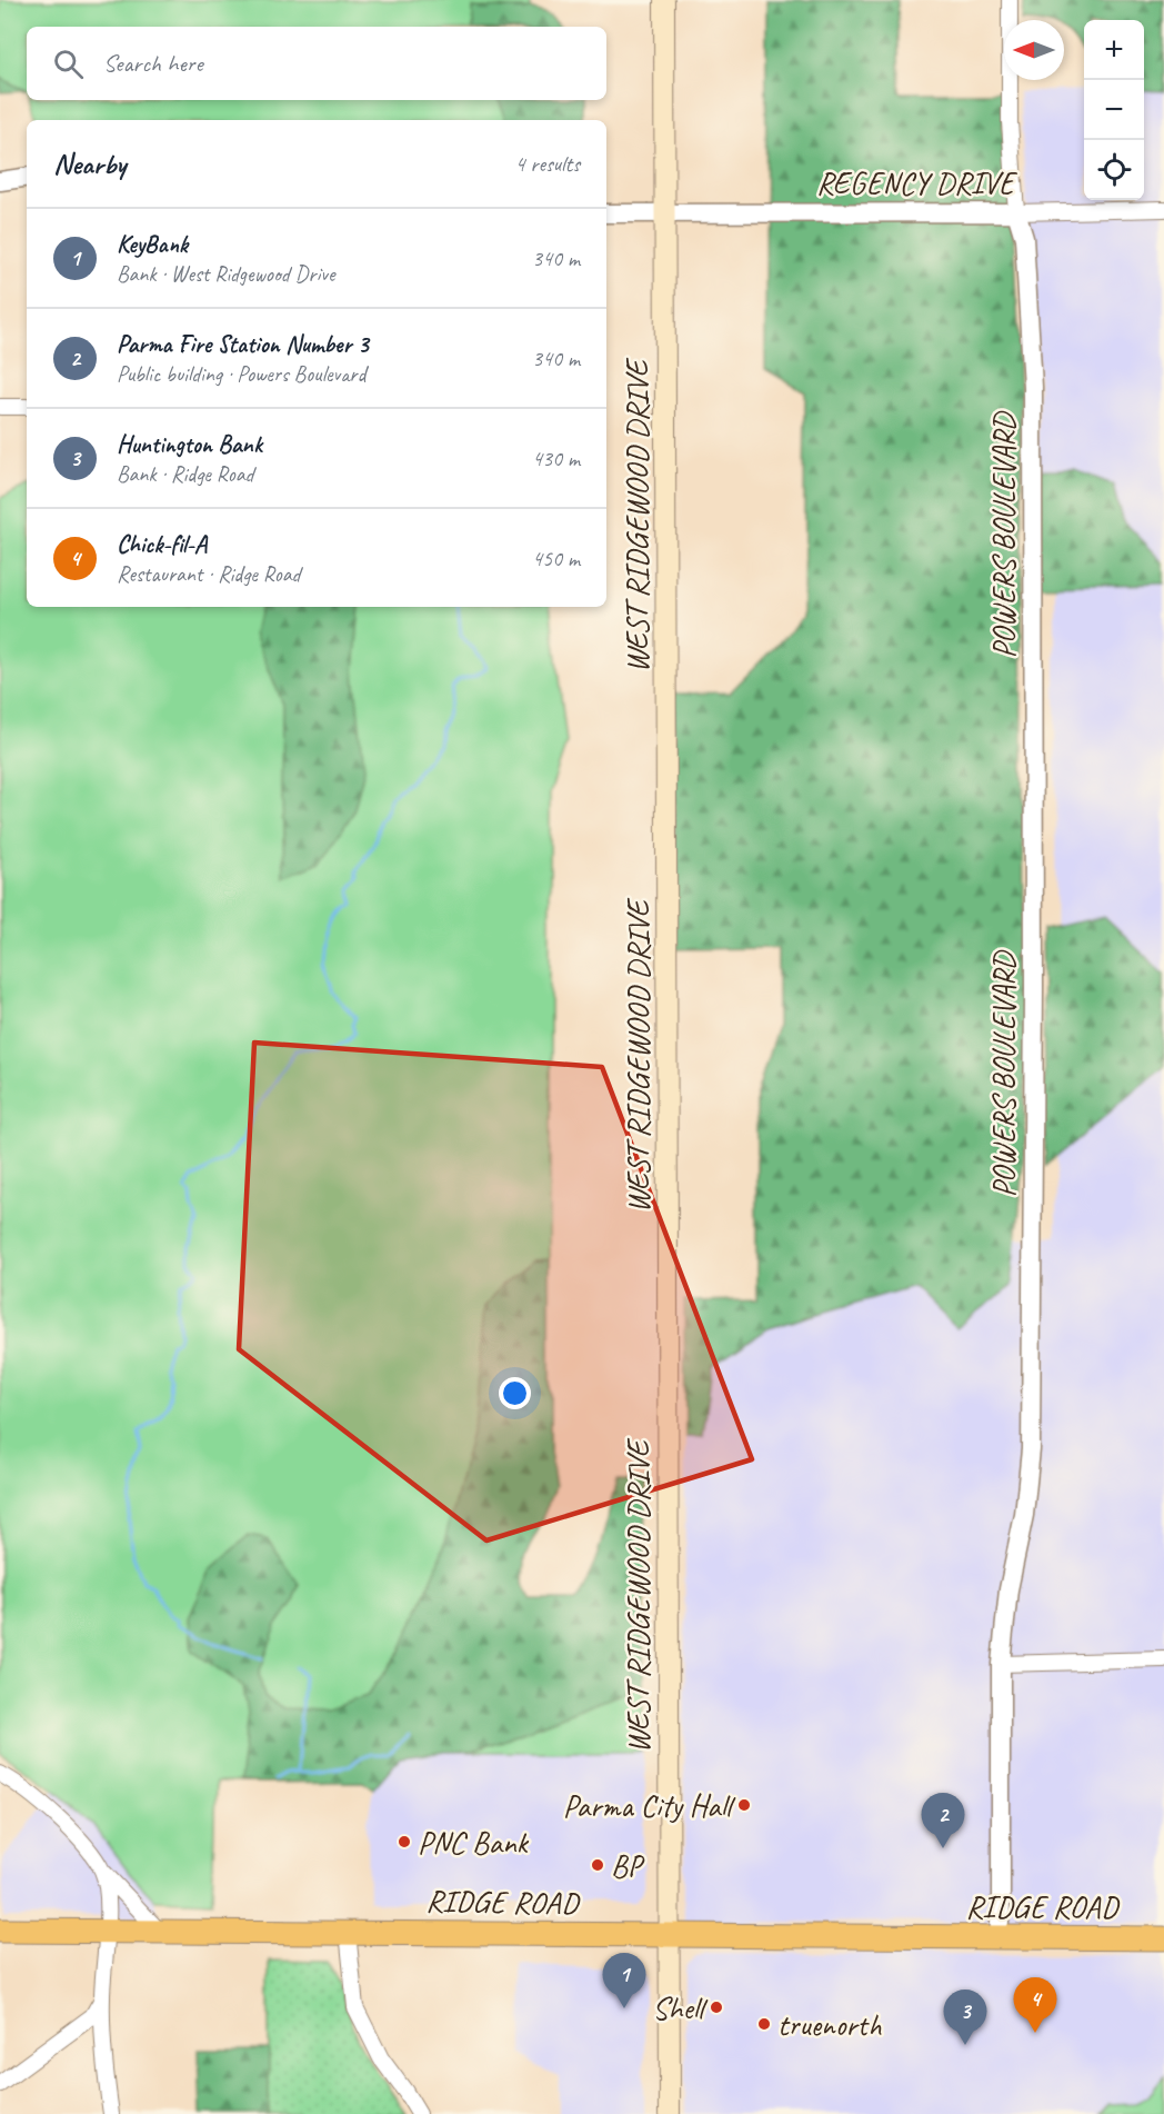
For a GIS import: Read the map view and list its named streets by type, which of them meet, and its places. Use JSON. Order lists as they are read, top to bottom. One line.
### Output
{"streets":{"main road":["WEST RIDGEWOOD DRIVE","RIDGE ROAD"],"street":["REGENCY DRIVE","POWERS BOULEVARD"]},"crossings":[["REGENCY DRIVE","WEST RIDGEWOOD DRIVE"],["REGENCY DRIVE","POWERS BOULEVARD"],["WEST RIDGEWOOD DRIVE","RIDGE ROAD"],["POWERS BOULEVARD","RIDGE ROAD"]],"places":["Parma City Hall","PNC Bank","BP","Shell","truenorth"],"north":"left","page":{"map_buttons":["+","−"],"search":"Search here","heading":["Nearby","4 results"],"list":[{"mark":"1","name":"KeyBank","note":"Bank · West Ridgewood Drive","value":"340 m"},{"mark":"2","name":"Parma Fire Station Number 3","note":"Public building · Powers Boulevard","value":"340 m"},{"mark":"3","name":"Huntington Bank","note":"Bank · Ridge Road","value":"430 m"},{"mark":"4","name":"Chick-fil-A","note":"Restaurant · Ridge Road","value":"450 m"}],"pins":["2","1","4","3"]}}
